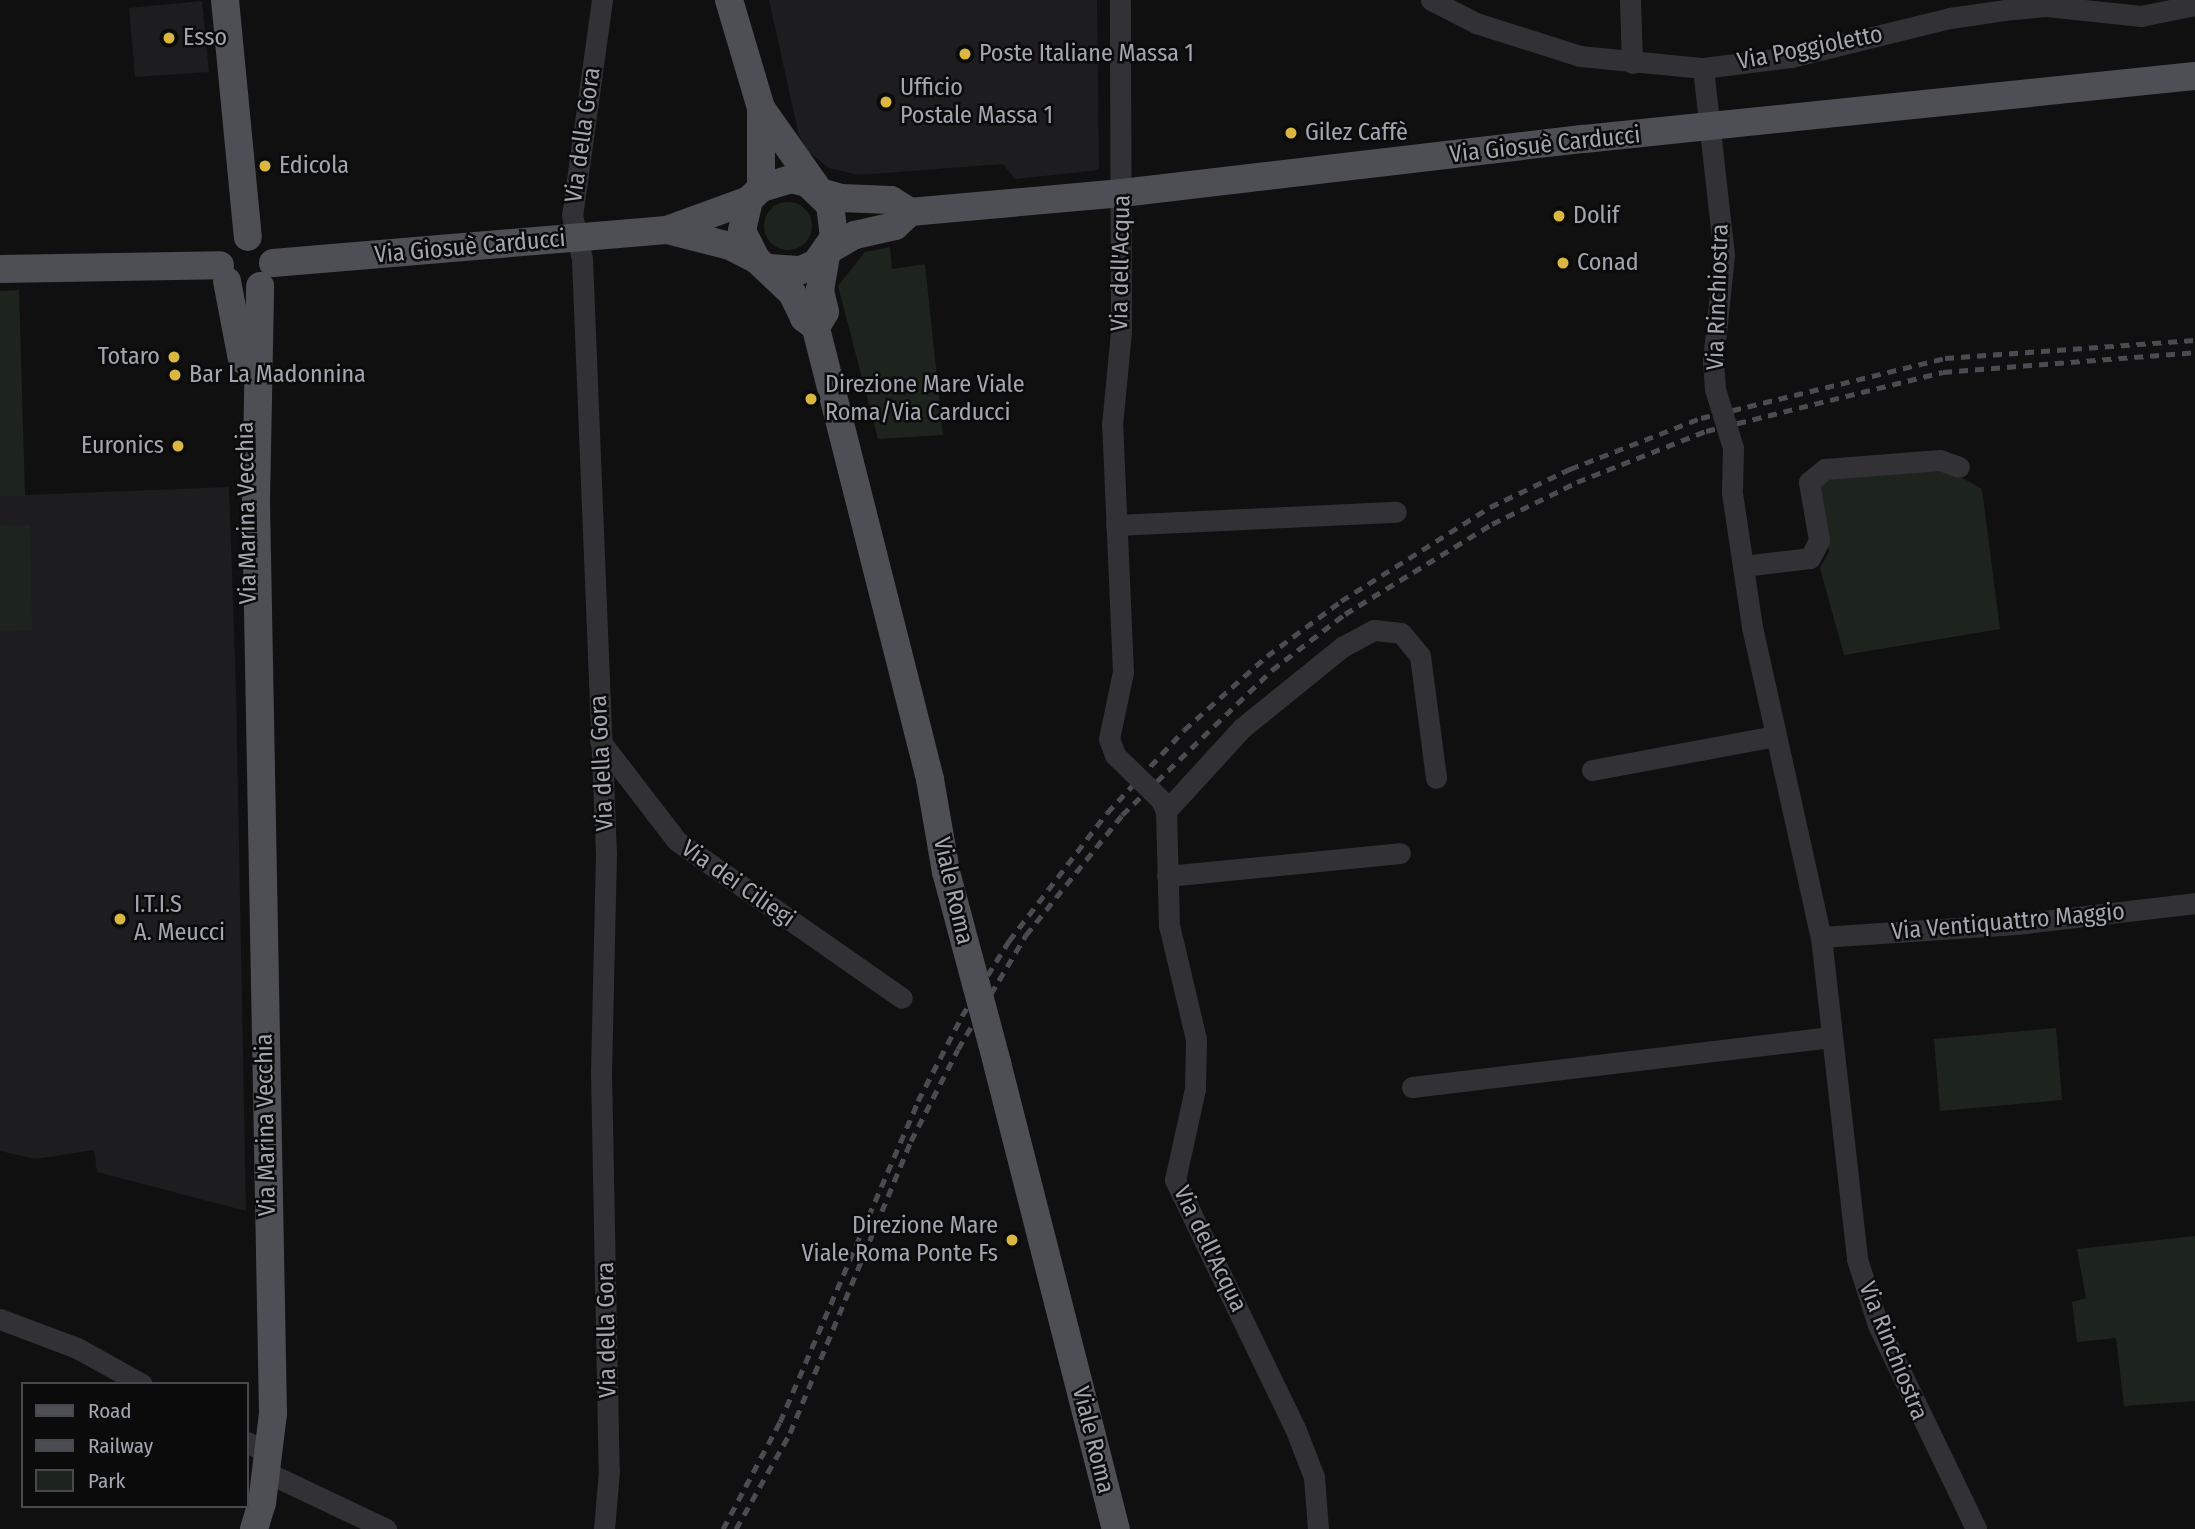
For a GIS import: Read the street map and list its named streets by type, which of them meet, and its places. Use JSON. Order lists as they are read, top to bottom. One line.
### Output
{"streets":{"main road":["Via Giosuè Carducci","Via Marina Vecchia","Viale Roma"],"street":["Via Poggioletto","Via della Gora","Via dell'Acqua","Via Rinchiostra","Via dei Ciliegi","Via Ventiquattro Maggio"]},"crossings":[["Via Poggioletto","Via Rinchiostra"],["Via della Gora","Via Giosuè Carducci"],["Via della Gora","Via dei Ciliegi"],["Via Giosuè Carducci","Via dell'Acqua"],["Via Giosuè Carducci","Via Rinchiostra"],["Via Giosuè Carducci","Via Marina Vecchia"],["Via Giosuè Carducci","Viale Roma"],["Via Rinchiostra","Via Ventiquattro Maggio"]],"places":["Esso","Poste Italiane Massa 1","Ufficio Postale Massa 1","Gilez Caffè","Edicola","Dolif","Conad","Totaro","Bar La Madonnina","Direzione Mare Viale Roma/Via Carducci","Euronics","I.T.I.S A. Meucci","Direzione Mare Viale Roma Ponte Fs"],"legend":["Road","Railway","Park"]}
